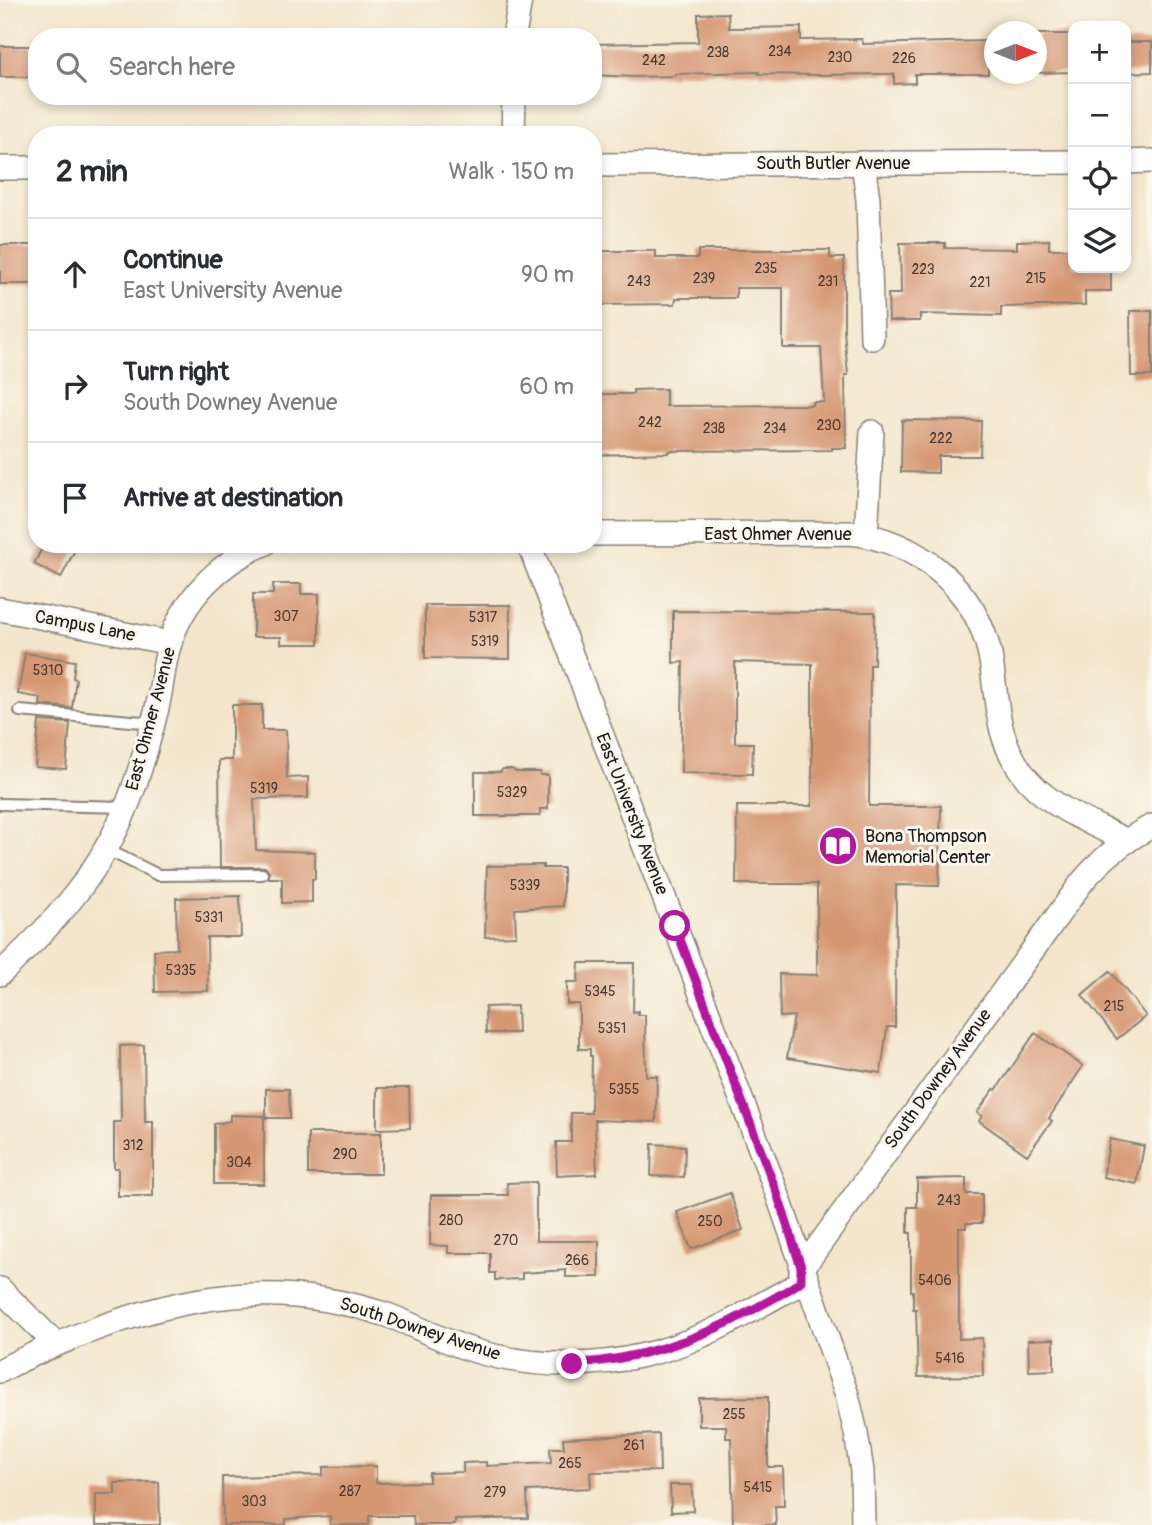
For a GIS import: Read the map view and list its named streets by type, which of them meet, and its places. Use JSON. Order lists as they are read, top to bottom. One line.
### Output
{"streets":{"street":["South Butler Avenue","East Ohmer Avenue","Campus Lane","East University Avenue","South Downey Avenue"]},"crossings":[["East Ohmer Avenue","Campus Lane"],["East Ohmer Avenue","South Downey Avenue"],["East University Avenue","South Downey Avenue"]],"places":{"library":["Bona Thompson Memorial Center"]},"house_numbers":["234","238","230","226","242","235","223","239","215","243","231","221","242","230","238","234","222","307","5317","5319","5310","5319","5329","5339","5331","5335","5345","215","5351","5355","312","290","304","243","280","250","270","266","5406","5416","255","261","265","5415","287","279","303"],"north":"right","page":{"map_buttons":["+","−"],"search":"Search here","heading":["2 min","Walk · 150 m"],"list":[["Continue","East University Avenue","90 m"],["Turn right","South Downey Avenue","60 m"],"Arrive at destination"]}}
